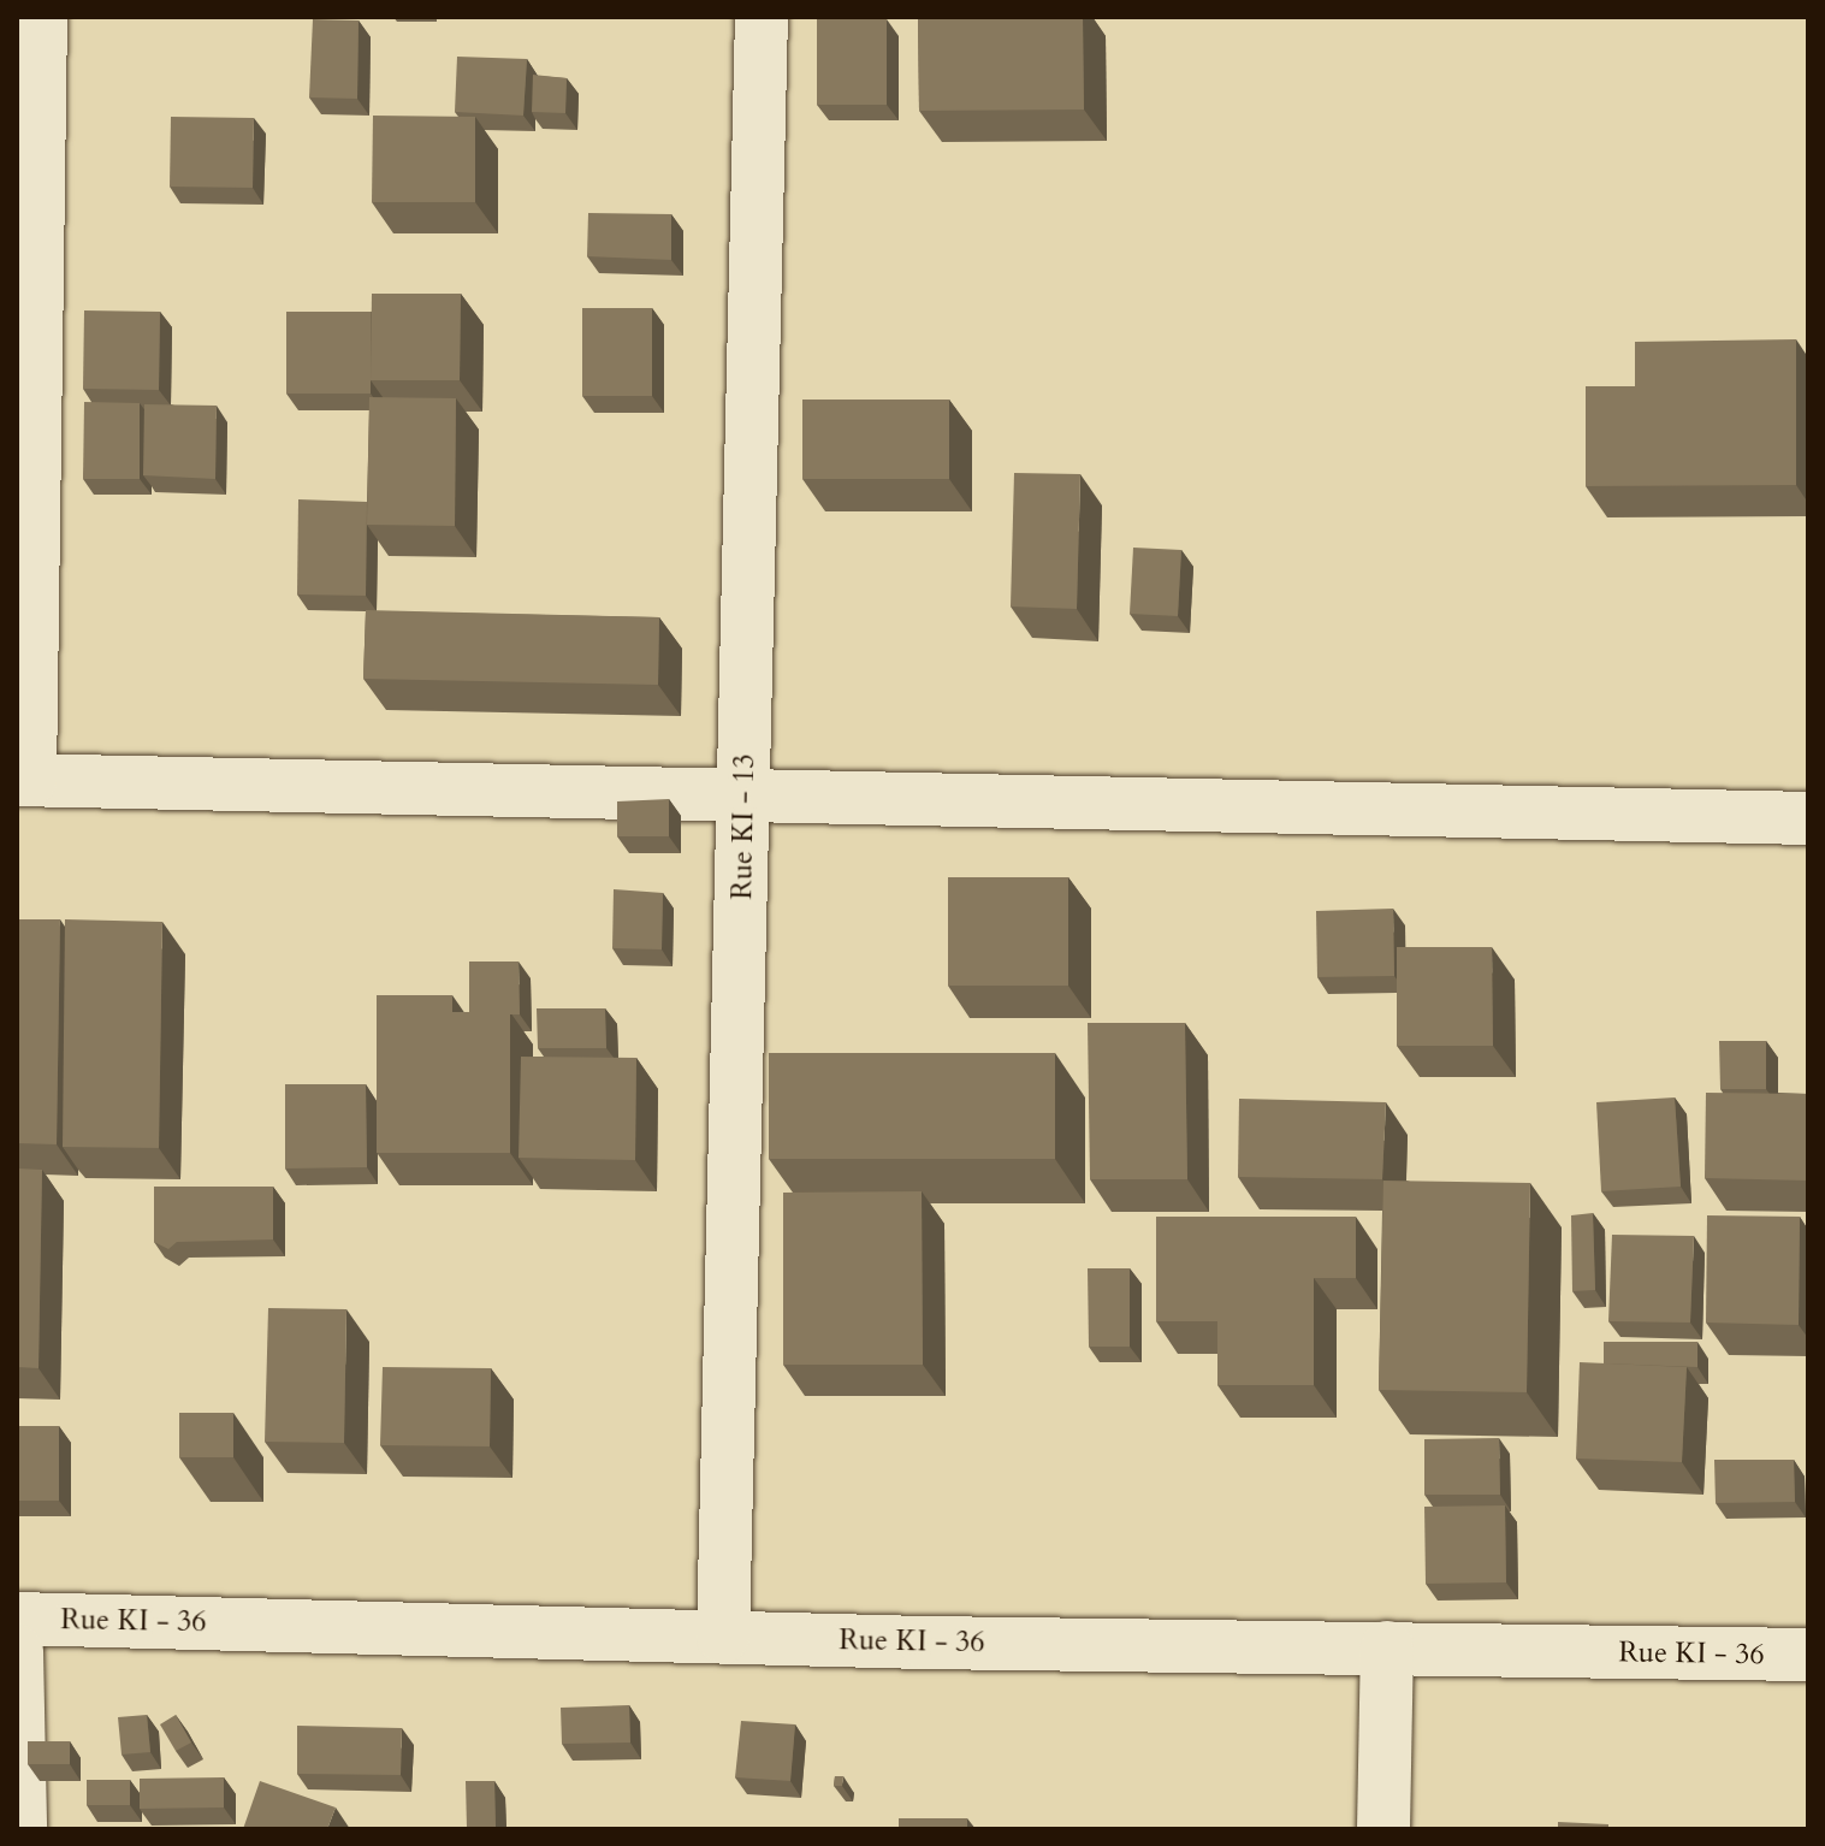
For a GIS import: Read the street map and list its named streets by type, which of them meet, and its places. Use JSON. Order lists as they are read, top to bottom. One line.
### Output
{"streets":{"street":["Rue KI - 13","Rue KI - 36"]},"crossings":[["Rue KI - 13","Rue KI - 36"]]}
